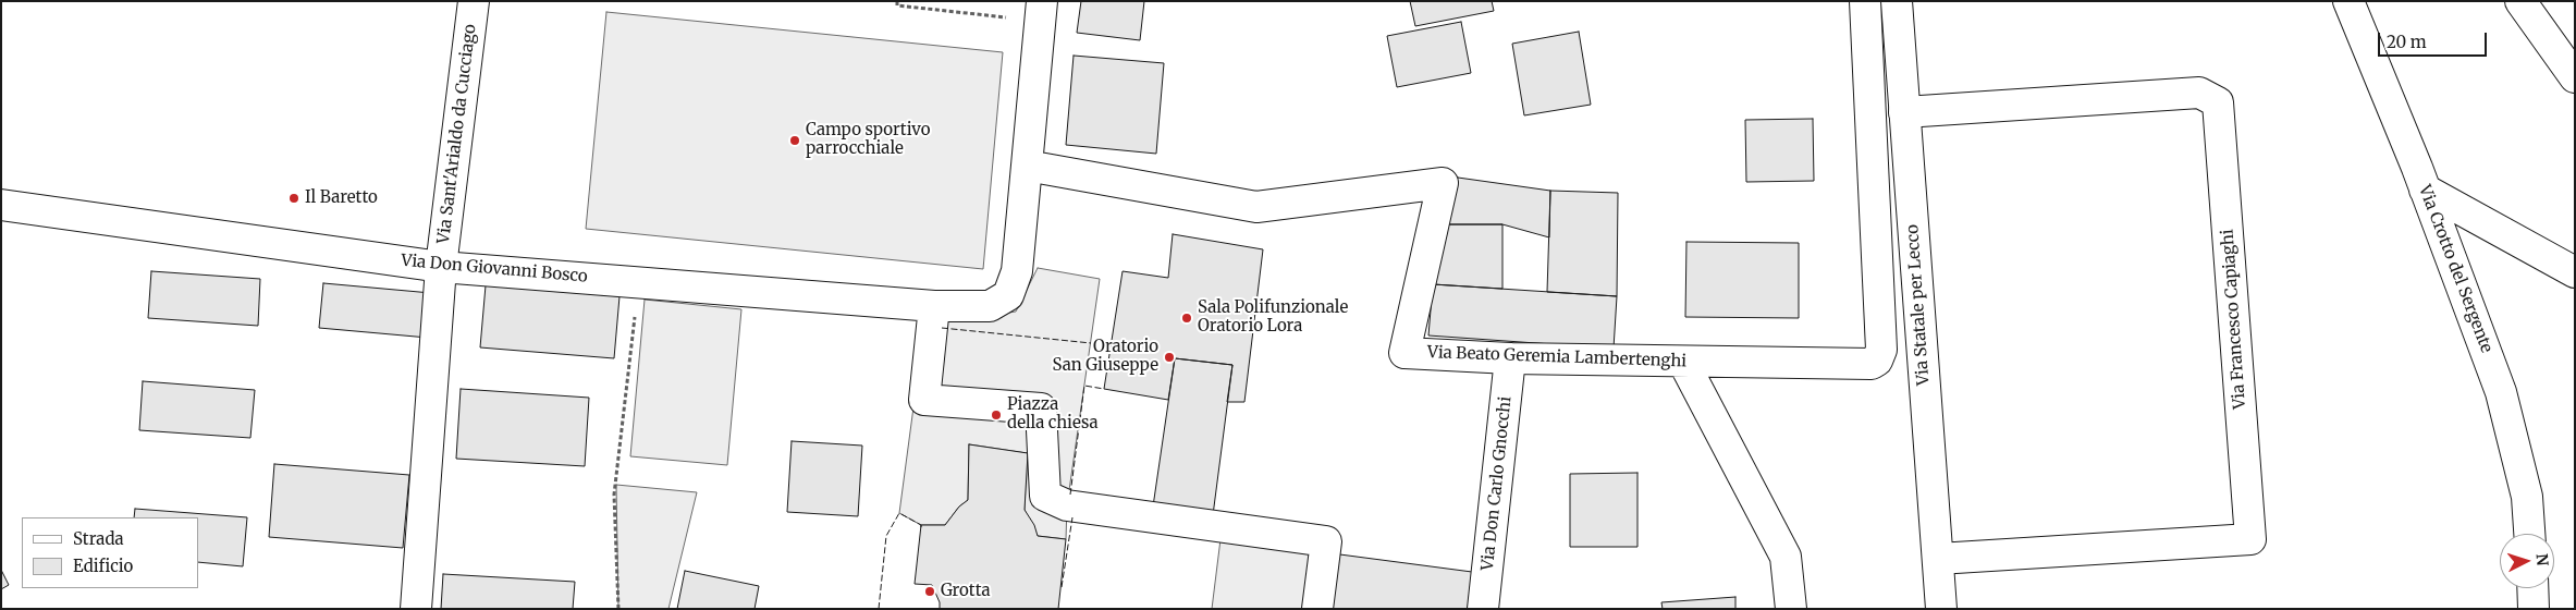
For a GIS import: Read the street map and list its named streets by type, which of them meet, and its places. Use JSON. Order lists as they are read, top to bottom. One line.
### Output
{"streets":{"street":["Via Sant'Arialdo da Cucciago","Via Don Giovanni Bosco","Via Crotto del Sergente","Via Statale per Lecco","Via Francesco Capiaghi","Via Beato Geremia Lambertenghi","Via Don Carlo Gnocchi"]},"crossings":[["Via Sant'Arialdo da Cucciago","Via Don Giovanni Bosco"],["Via Don Giovanni Bosco","Via Beato Geremia Lambertenghi"],["Via Statale per Lecco","Via Francesco Capiaghi"],["Via Beato Geremia Lambertenghi","Via Don Carlo Gnocchi"]],"places":["Campo sportivo parrocchiale","Il Baretto","Sala Polifunzionale Oratorio Lora","Oratorio San Giuseppe","Piazza della chiesa","Grotta"],"legend":["Strada","Edificio"],"scale_bar":"20 m","north":"right"}
